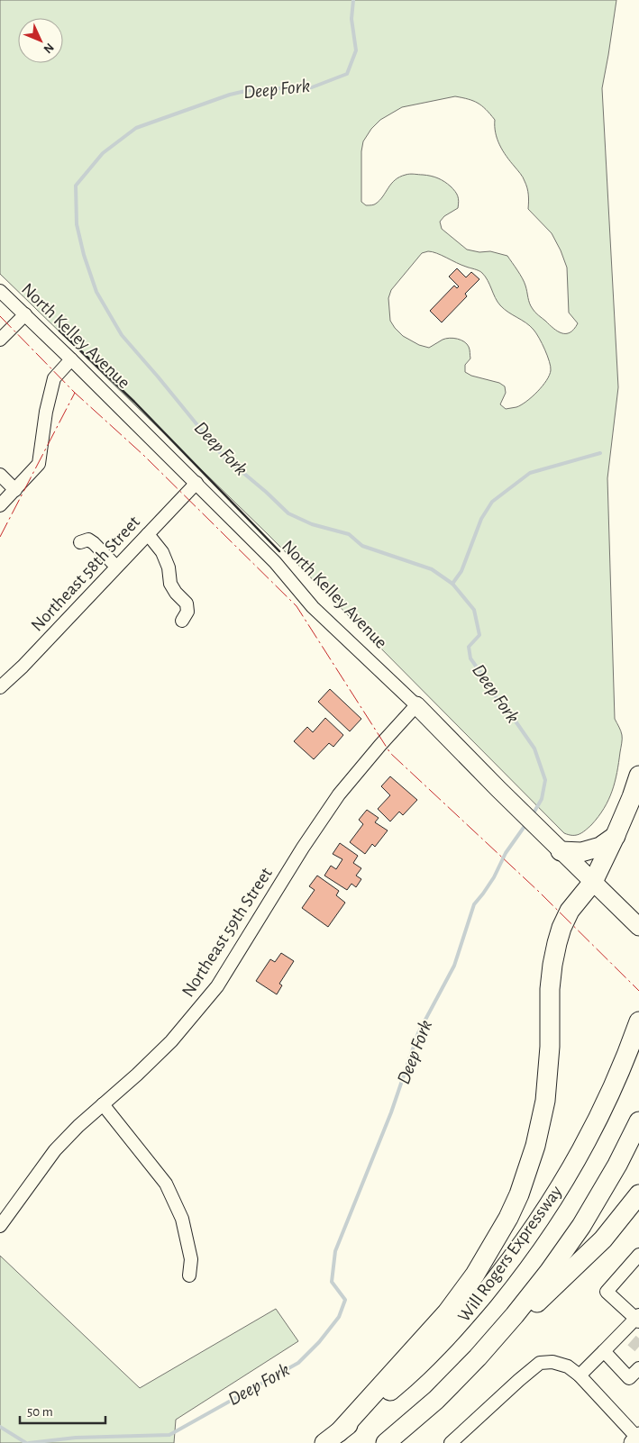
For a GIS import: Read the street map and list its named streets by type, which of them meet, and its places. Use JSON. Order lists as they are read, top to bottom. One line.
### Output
{"streets":{"highway":["Will Rogers Expressway"],"main road":["North Kelley Avenue"],"street":["Northeast 58th Street","Northeast 59th Street"]},"crossings":[["North Kelley Avenue","Northeast 58th Street"],["North Kelley Avenue","Northeast 59th Street"]],"water":["Deep Fork"],"scale_bar":"50 m","north":"bottom right"}
